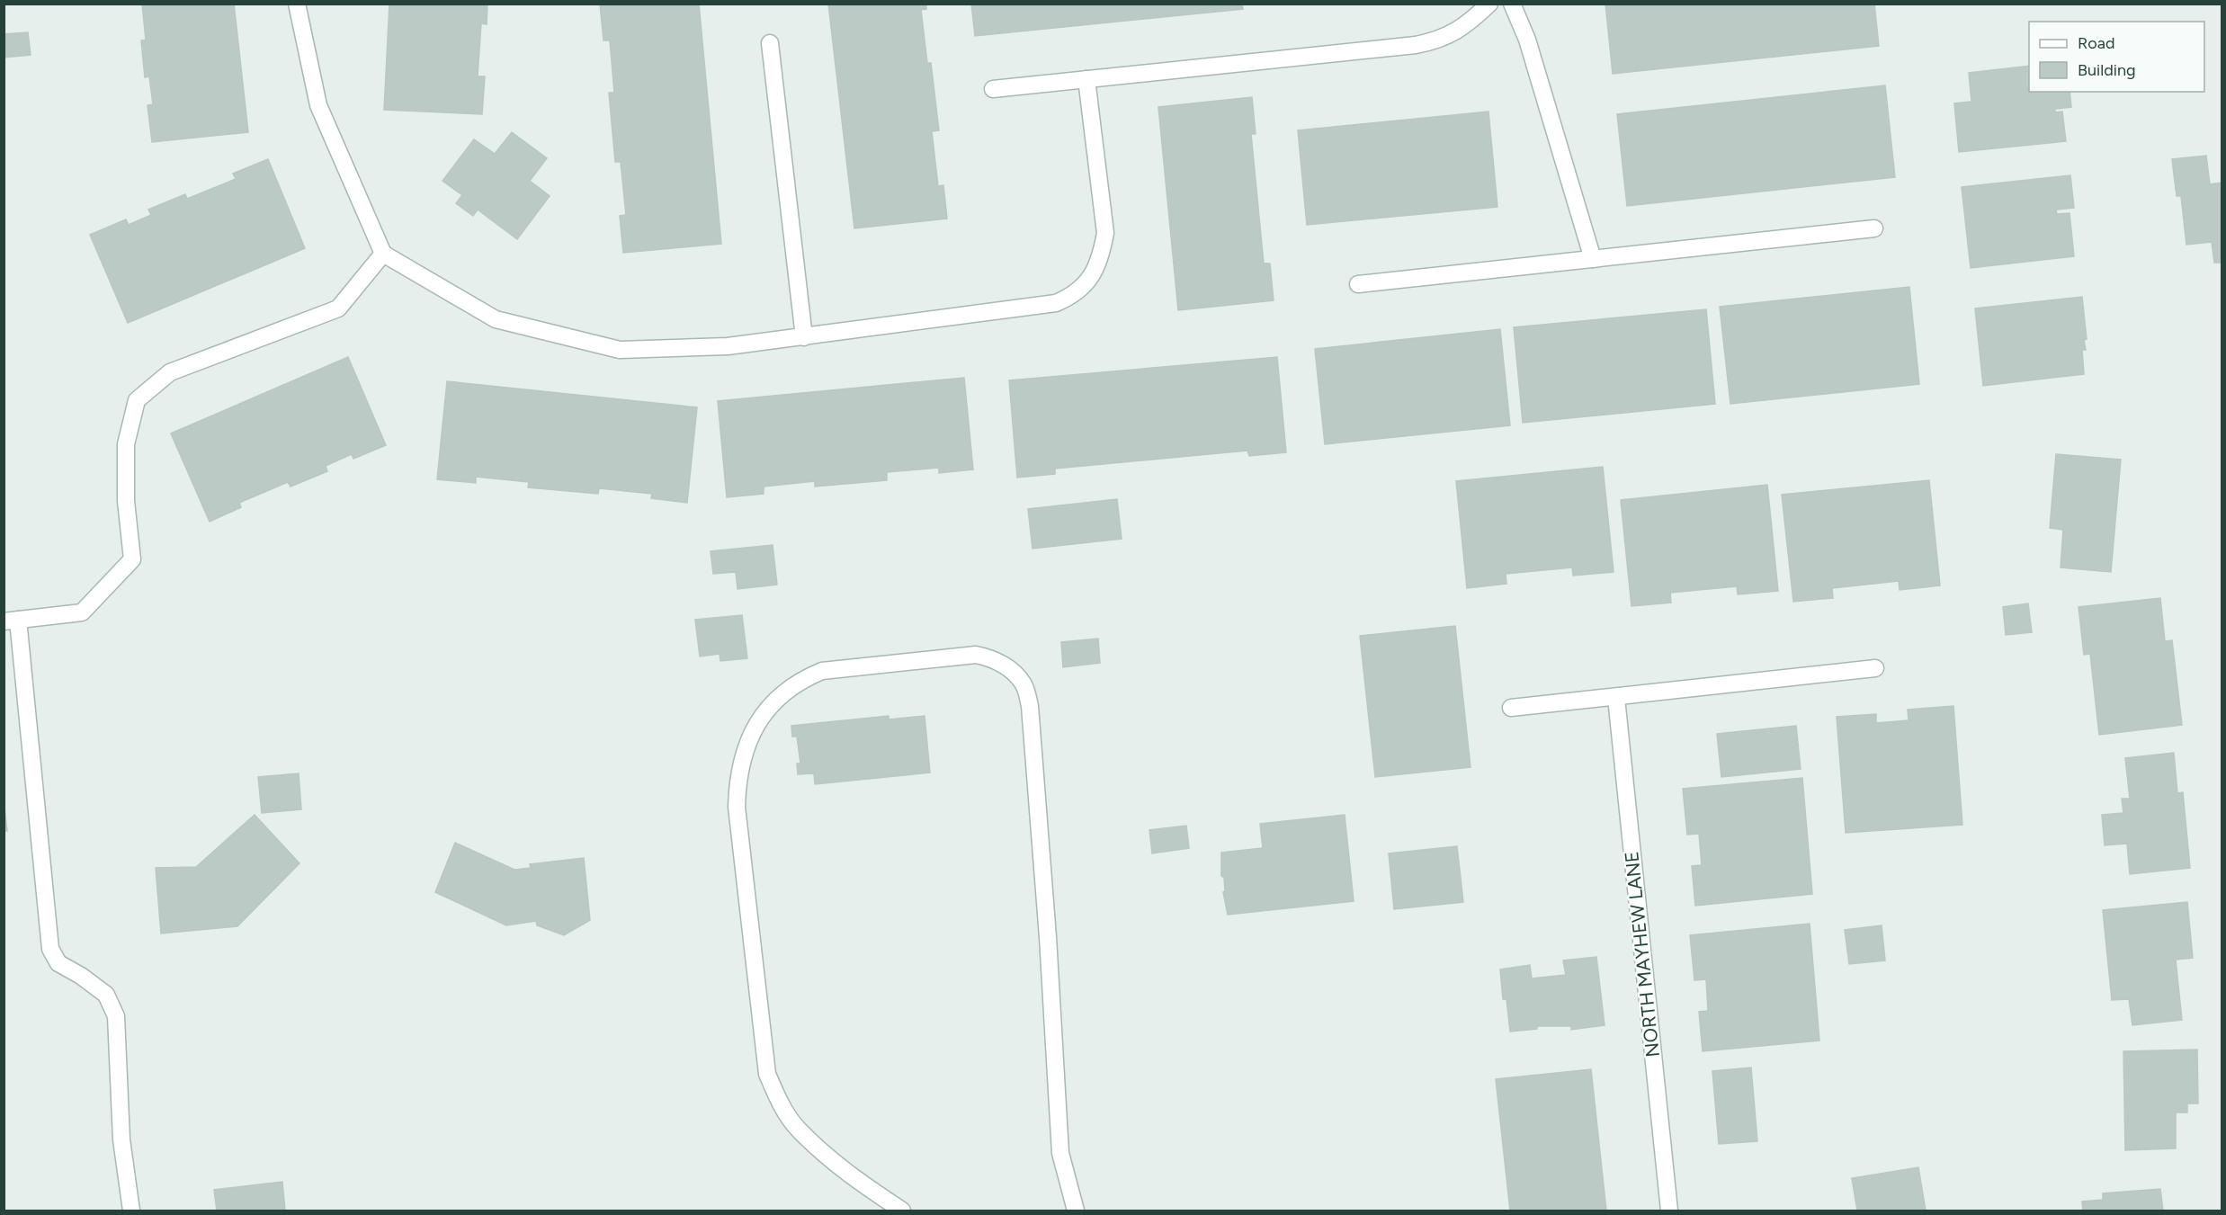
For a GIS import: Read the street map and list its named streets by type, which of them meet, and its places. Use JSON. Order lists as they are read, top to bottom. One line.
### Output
{"streets":{"street":["NORTH MAYHEW LANE"]},"legend":["Road","Building"]}
